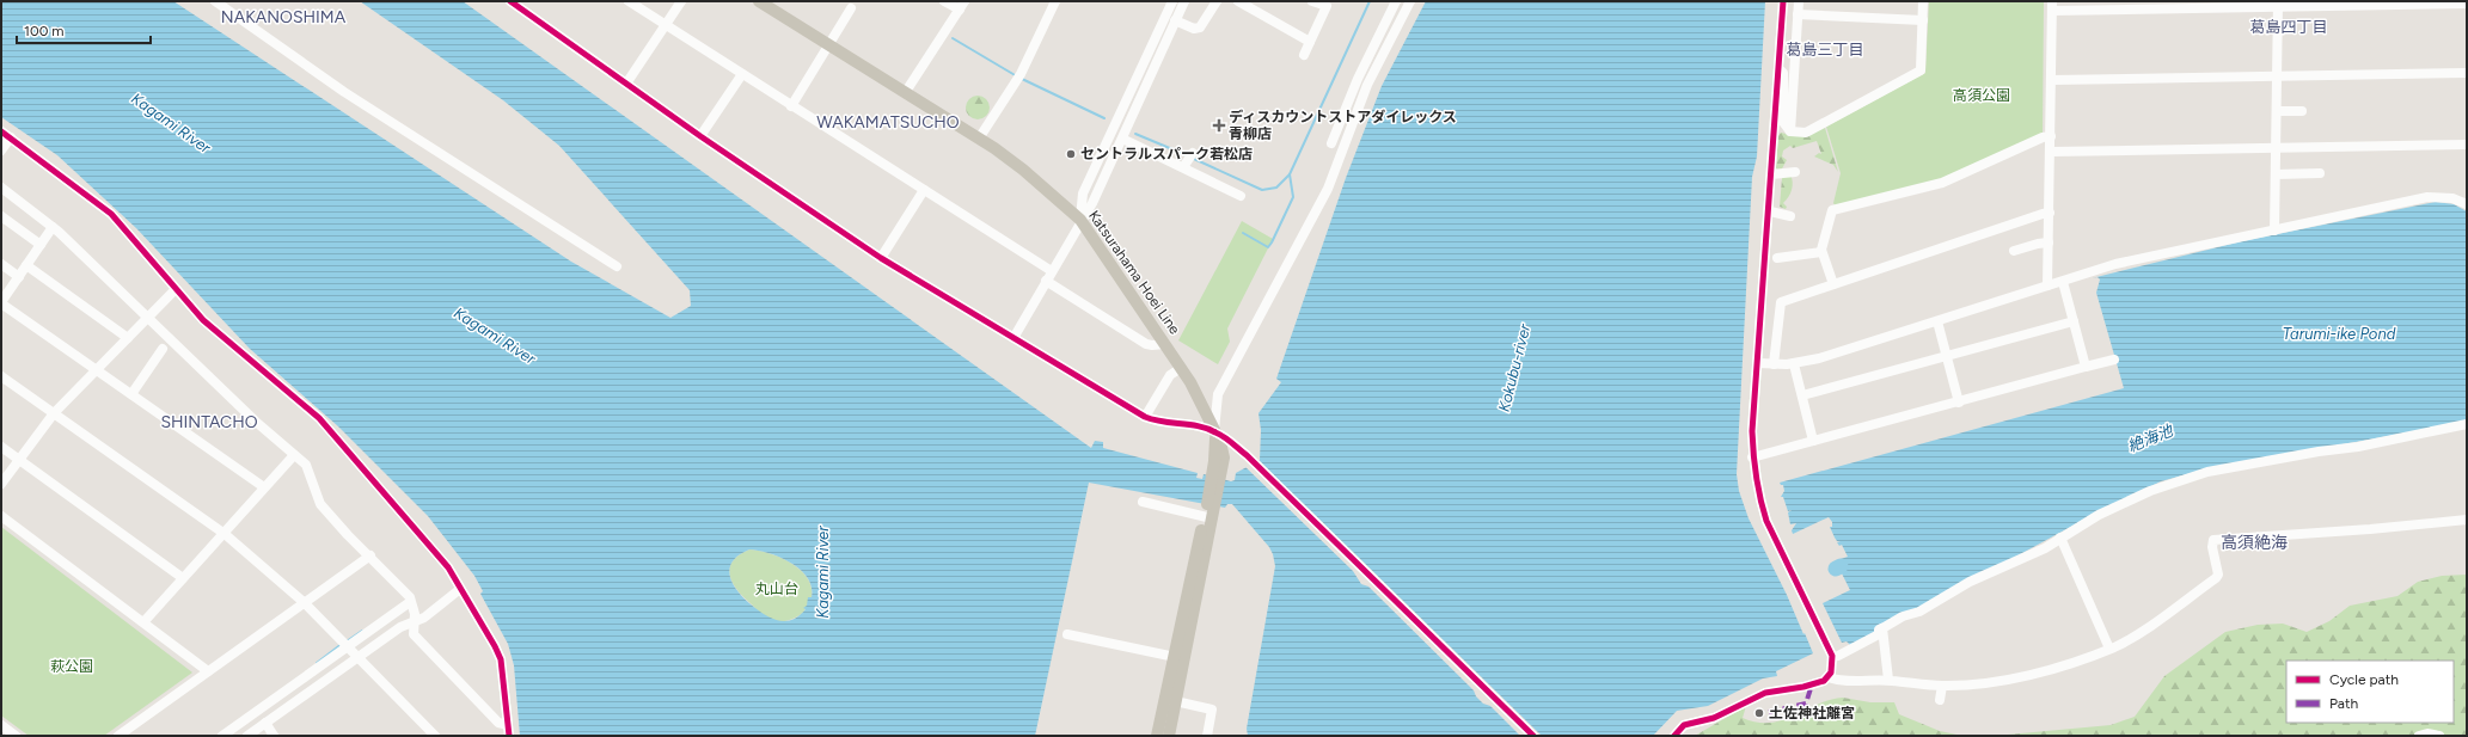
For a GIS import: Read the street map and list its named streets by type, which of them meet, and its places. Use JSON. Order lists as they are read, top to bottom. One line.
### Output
{"streets":{"main road":["Katsurahama Hoei Line"]},"districts":["NAKANOSHIMA","葛島四丁目","葛島三丁目","WAKAMATSUCHO","SHINTACHO","高須絶海"],"water":["Kagami River","Tarumi-ike Pond","Kokubu-river","絶海池"],"parks":["高須公園","丸山台","萩公園"],"places":{"health":["ディスカウントストアダイレックス 青柳店"],"other":["セントラルスパーク若松店","土佐神社離宮"]},"legend":["Cycle path","Path"],"scale_bar":"100 m"}
